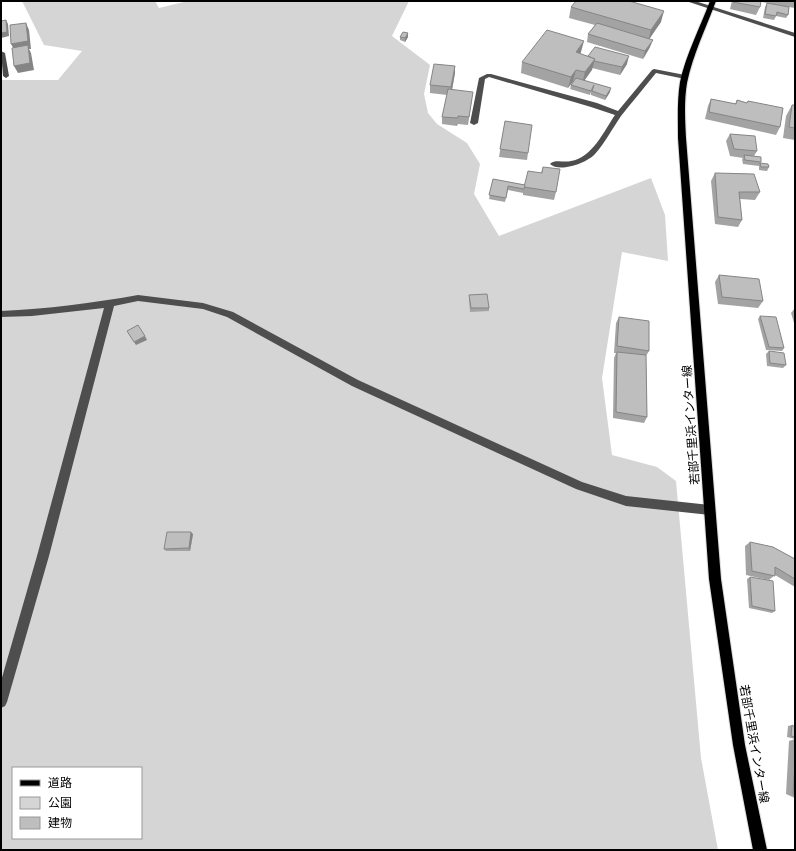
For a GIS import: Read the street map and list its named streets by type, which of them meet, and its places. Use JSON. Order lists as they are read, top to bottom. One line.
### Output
{"streets":{"main road":["若部千里浜インター線"]},"legend":["道路","公園","建物"]}
